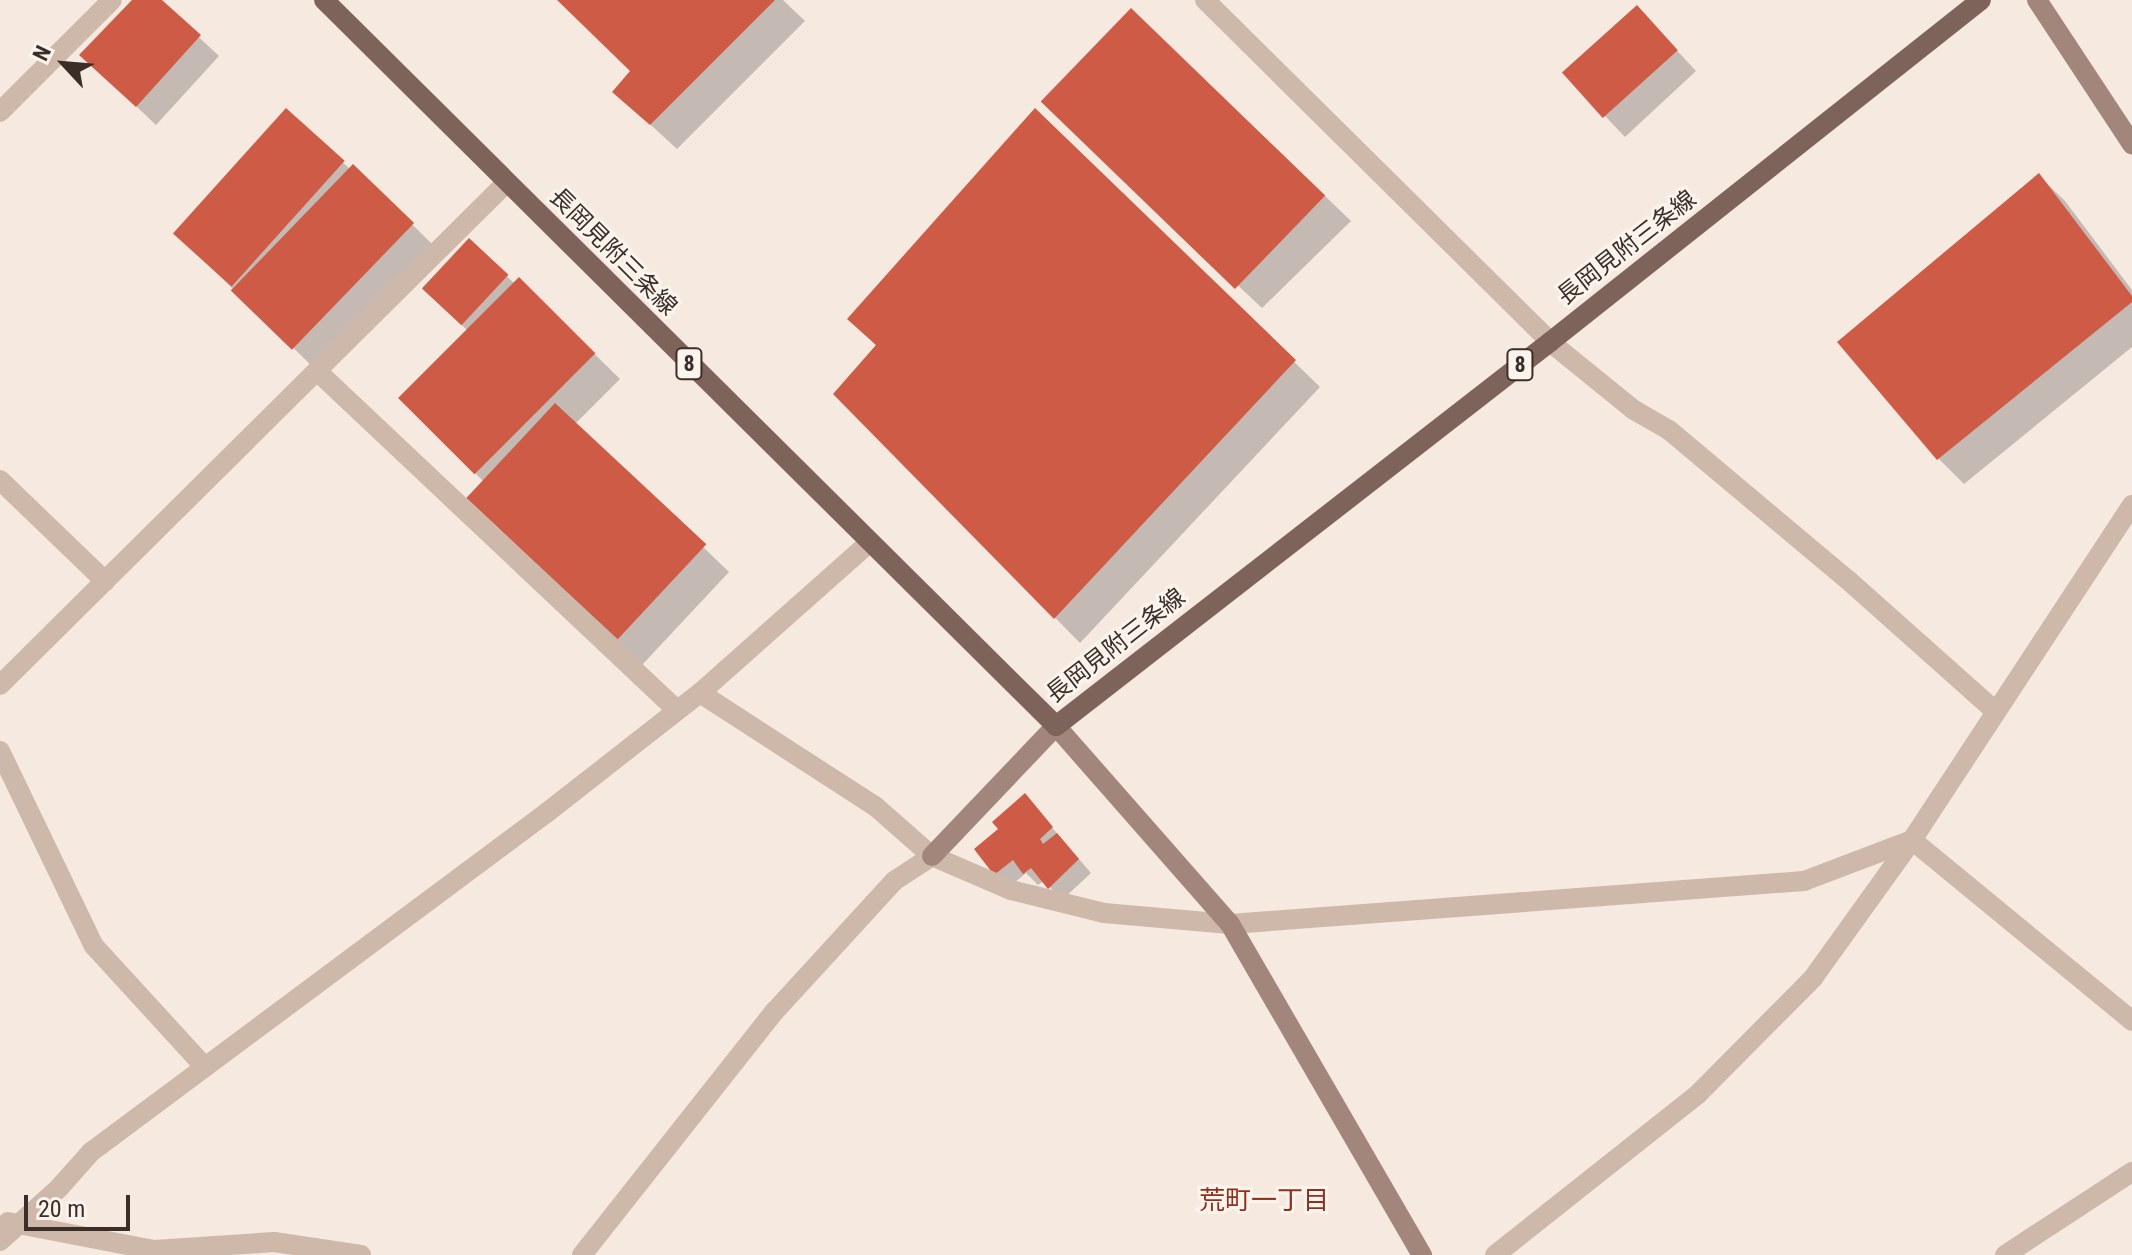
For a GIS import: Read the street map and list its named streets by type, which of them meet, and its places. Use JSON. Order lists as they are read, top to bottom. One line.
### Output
{"streets":{"main road":["長岡見附三条線","8"]},"districts":["荒町一丁目"],"scale_bar":"20 m","north":"top left"}
